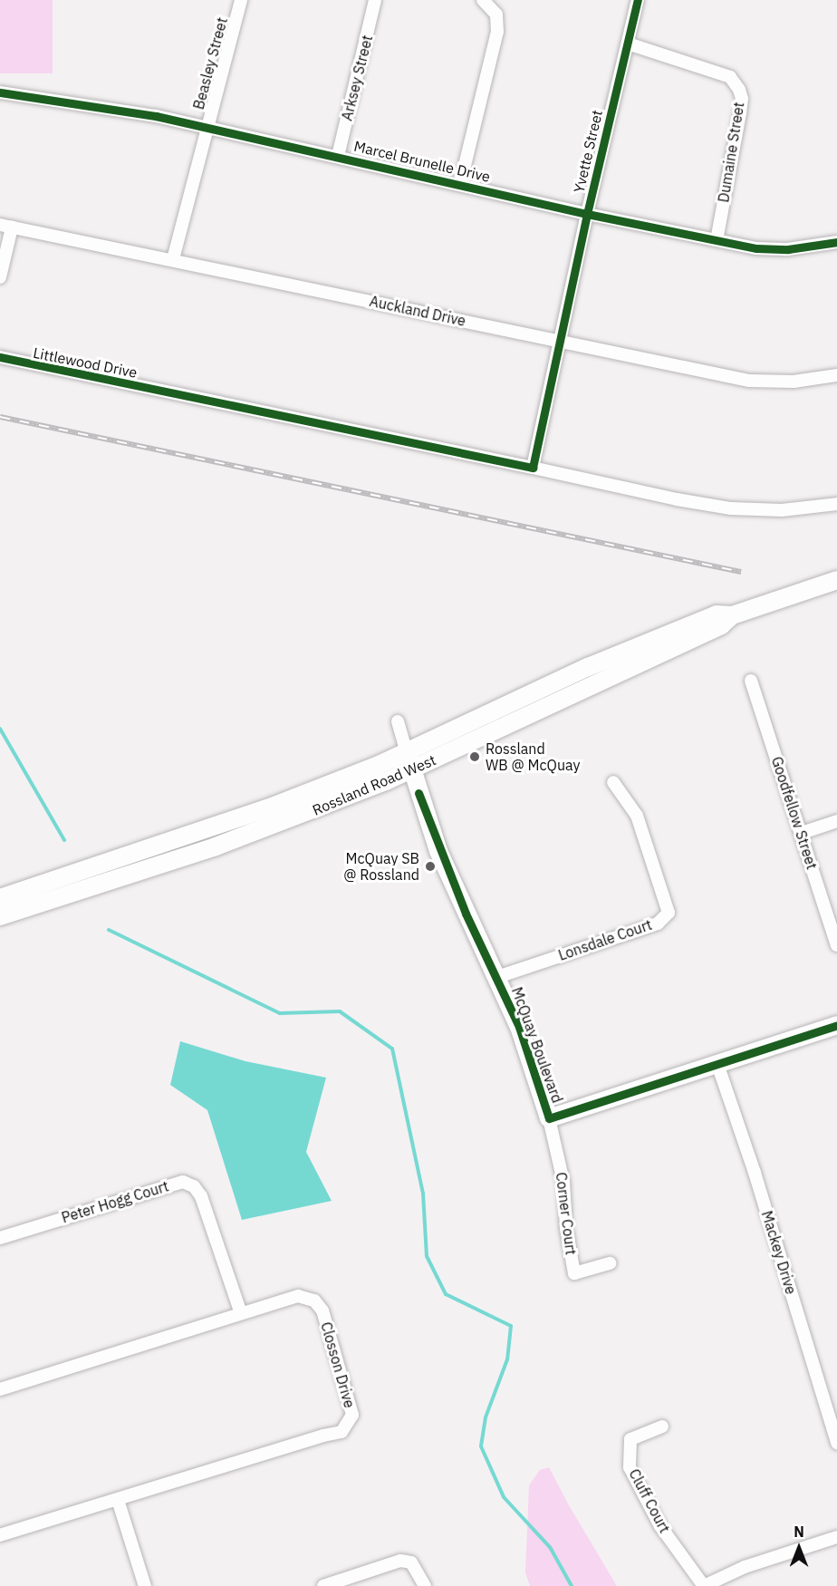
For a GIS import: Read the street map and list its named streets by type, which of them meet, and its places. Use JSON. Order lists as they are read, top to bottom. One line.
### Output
{"streets":{"main road":["Rossland Road West","McQuay Boulevard"],"street":["Beasley Street","Arksey Street","Yvette Street","Dumaine Street","Marcel Brunelle Drive","Auckland Drive","Littlewood Drive","Goodfellow Street","Lonsdale Court","Peter Hogg Court","Corner Court","Mackey Drive","Closson Drive","Cluff Court"]},"crossings":[["Beasley Street","Marcel Brunelle Drive"],["Beasley Street","Auckland Drive"],["Arksey Street","Marcel Brunelle Drive"],["Yvette Street","Dumaine Street"],["Yvette Street","Marcel Brunelle Drive"],["Yvette Street","Auckland Drive"],["Yvette Street","Littlewood Drive"],["Dumaine Street","Marcel Brunelle Drive"],["Rossland Road West","McQuay Boulevard"],["Lonsdale Court","McQuay Boulevard"],["McQuay Boulevard","Corner Court"],["McQuay Boulevard","Mackey Drive"],["Peter Hogg Court","Closson Drive"]],"places":["Rossland WB @ McQuay","McQuay SB @ Rossland"],"north":"top"}
